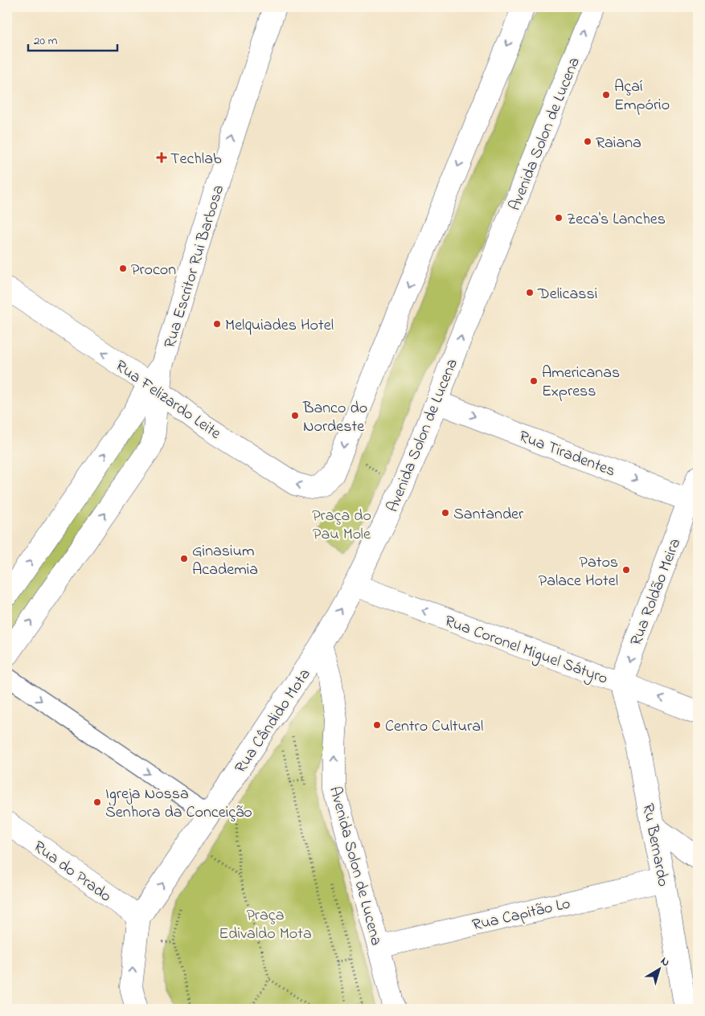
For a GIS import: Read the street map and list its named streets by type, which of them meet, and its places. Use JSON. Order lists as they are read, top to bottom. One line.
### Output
{"streets":{"street":["Avenida Solon de Lucena","Rua Escritor Rui Barbosa","Rua Felizardo Leite","Rua Tiradentes","Rua Roldão Meira","Rua Coronel Miguel Sátyro","Rua Cândido Mota","Ru Bernardo","Rua do Prado","Rua Capitão Lo"]},"crossings":[["Avenida Solon de Lucena","Rua Tiradentes"],["Avenida Solon de Lucena","Rua Coronel Miguel Sátyro"],["Avenida Solon de Lucena","Rua Cândido Mota"],["Avenida Solon de Lucena","Rua Capitão Lo"],["Rua Escritor Rui Barbosa","Rua Felizardo Leite"],["Rua Tiradentes","Rua Roldão Meira"],["Rua Roldão Meira","Rua Coronel Miguel Sátyro"],["Rua Roldão Meira","Ru Bernardo"],["Rua Coronel Miguel Sátyro","Ru Bernardo"],["Rua Cândido Mota","Rua do Prado"],["Ru Bernardo","Rua Capitão Lo"]],"one_way":["Rua Escritor Rui Barbosa","Rua Felizardo Leite","Rua Tiradentes","Rua Roldão Meira","Rua Coronel Miguel Sátyro","Rua Cândido Mota"],"parks":["Praça do Pau Mole","Praça Edivaldo Mota"],"places":{"other":["Açaí Empório","Raiana","Zeca's Lanches","Procon","Delicassi","Melquiades Hotel","Americanas Express","Banco do Nordeste","Santander","Ginasium Academia","Patos Palace Hotel","Centro Cultural","Igreja Nossa Senhora da Conceição"],"health":["Techlab"]},"scale_bar":"20 m","north":"top right"}
